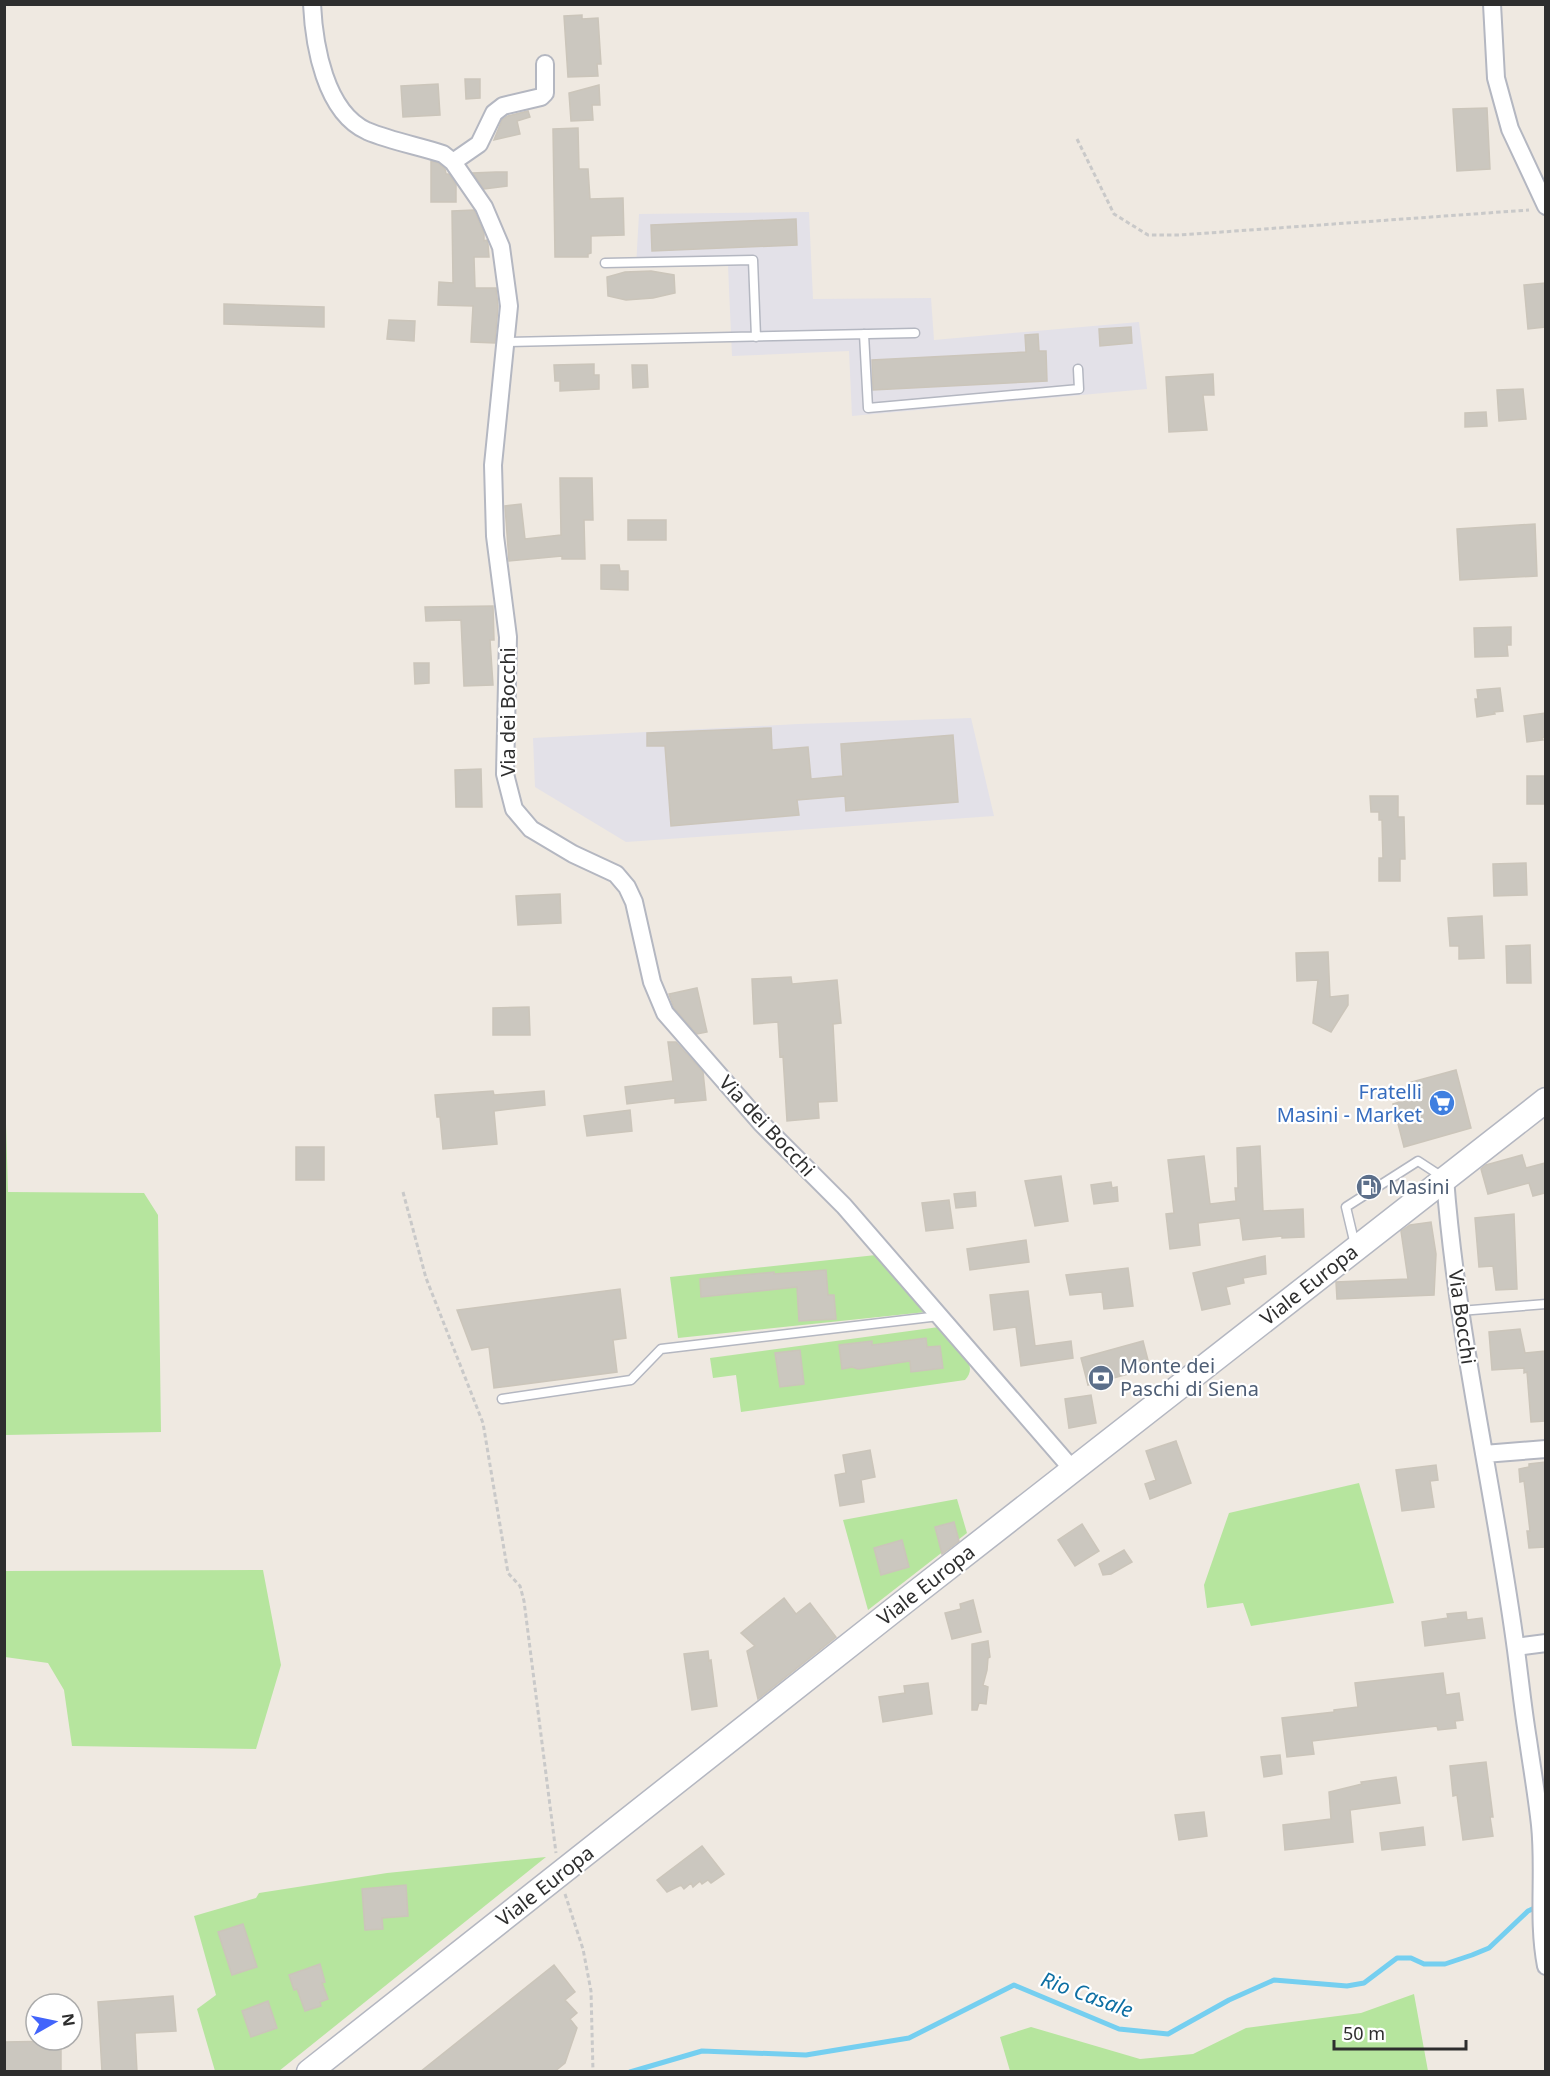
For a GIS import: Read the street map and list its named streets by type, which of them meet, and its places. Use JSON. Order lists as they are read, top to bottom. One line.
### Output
{"streets":{"main road":["Viale Europa"],"street":["Via dei Bocchi","Via Bocchi"]},"crossings":[["Via dei Bocchi","Viale Europa"],["Viale Europa","Via Bocchi"]],"water":["Rio Casale"],"places":{"supermarket":["Fratelli Masini - Market"],"fuel station":["Masini"],"bank":["Monte dei Paschi di Siena"]},"scale_bar":"50 m","north":"right"}
